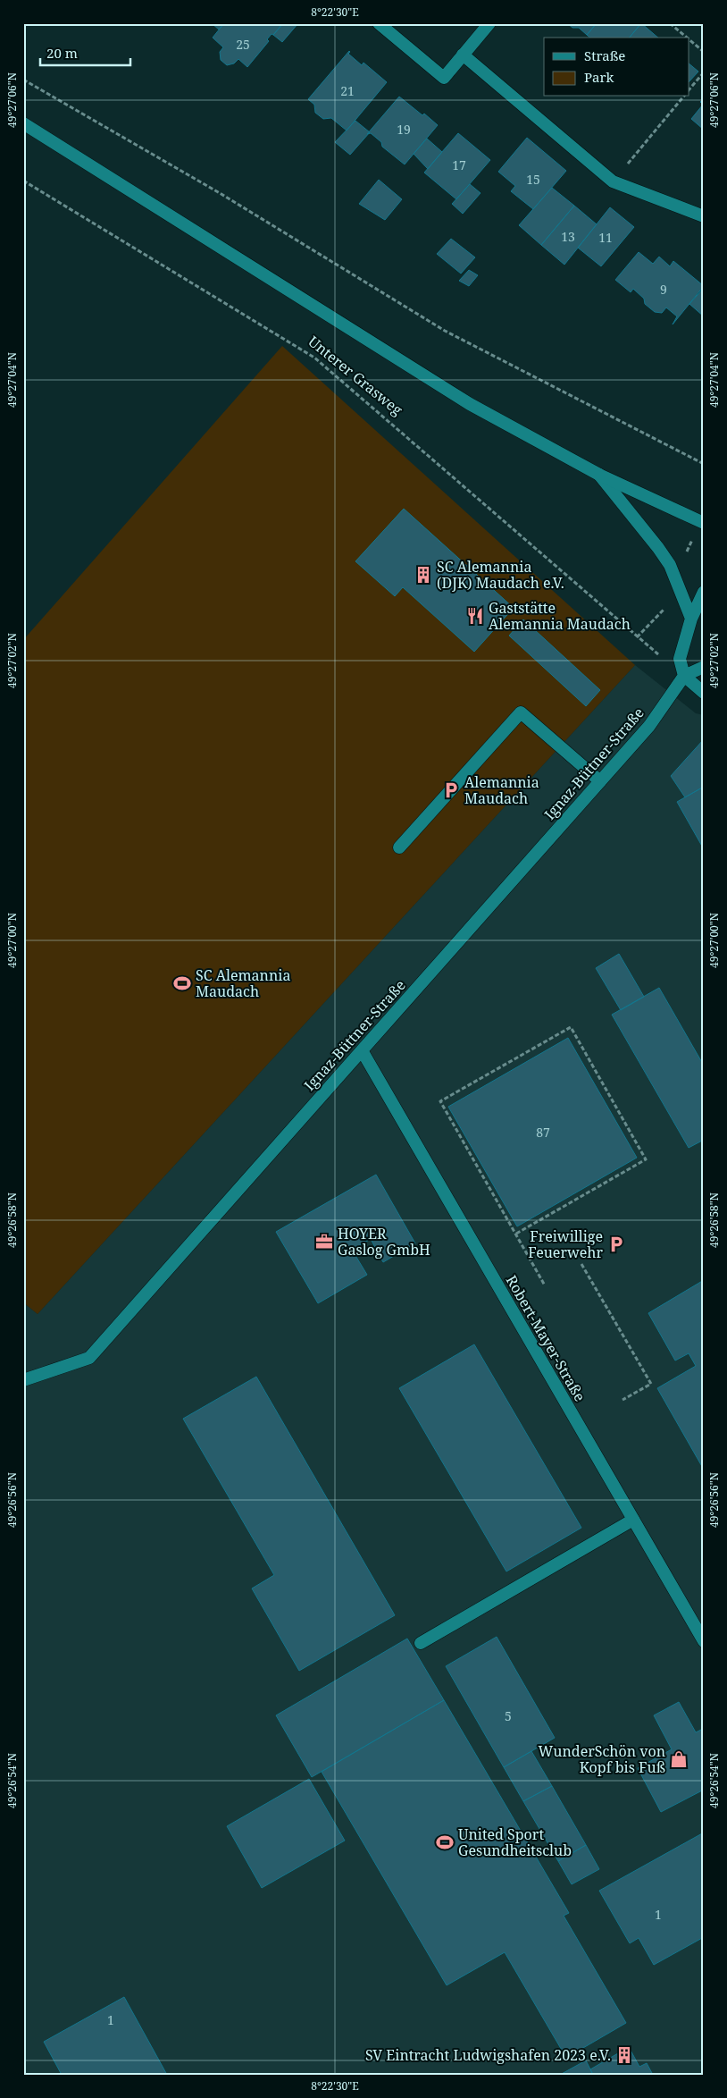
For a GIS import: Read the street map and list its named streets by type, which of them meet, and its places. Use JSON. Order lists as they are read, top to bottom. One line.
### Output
{"streets":{"street":["Ignaz-Büttner-Straße","Robert-Mayer-Straße"],"path":["Unterer Grasweg"]},"crossings":[["Ignaz-Büttner-Straße","Robert-Mayer-Straße"]],"places":{"building":["SC Alemannia (DJK) Maudach e.V.","SV Eintracht Ludwigshafen 2023 e.V."],"restaurant":["Gaststätte Alemannia Maudach"],"parking":["Alemannia Maudach","Freiwillige Feuerwehr"],"sports":["SC Alemannia Maudach","United Sport Gesundheitsclub"],"office":["HOYER Gaslog GmbH"],"shop":["WunderSchön von Kopf bis Fuß"]},"house_numbers":["25","21","19","17","15","13","11","9","87","5","1","1"],"legend":["Straße","Park"],"scale_bar":"20 m","coordinates":["8°22'30\"E","49°27'06\"N","49°27'04\"N","49°27'02\"N","49°27'00\"N","49°26'58\"N","49°26'56\"N","49°26'54\"N"]}
